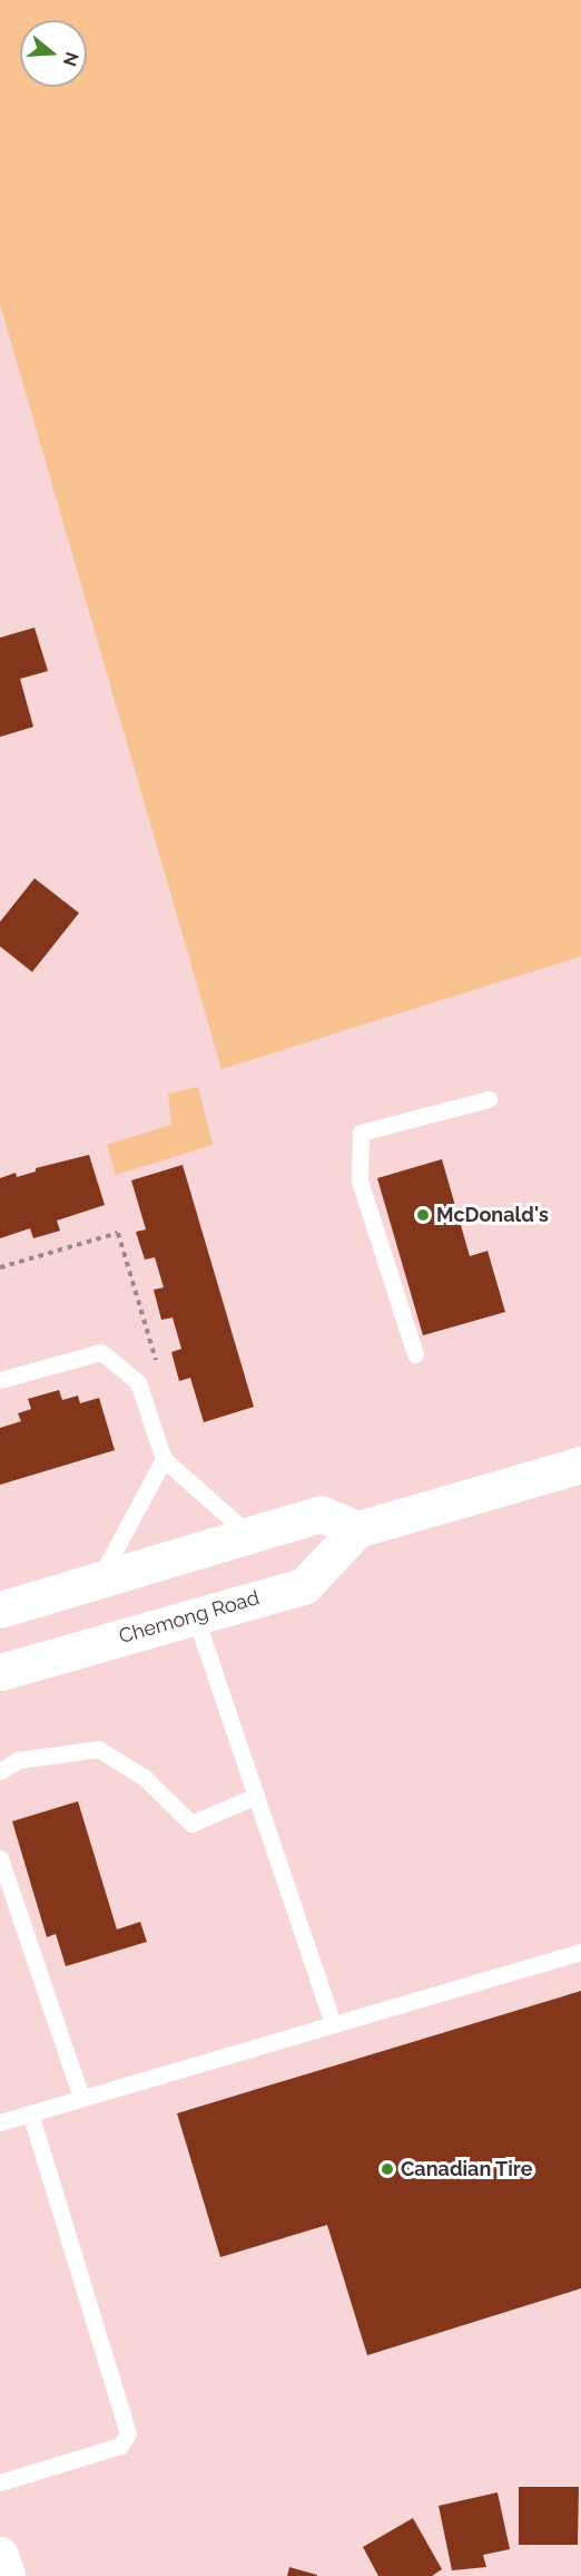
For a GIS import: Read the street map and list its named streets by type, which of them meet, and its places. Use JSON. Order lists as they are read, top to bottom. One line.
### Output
{"streets":{"main road":["Chemong Road"]},"places":["McDonald's","Canadian Tire"],"north":"right"}
